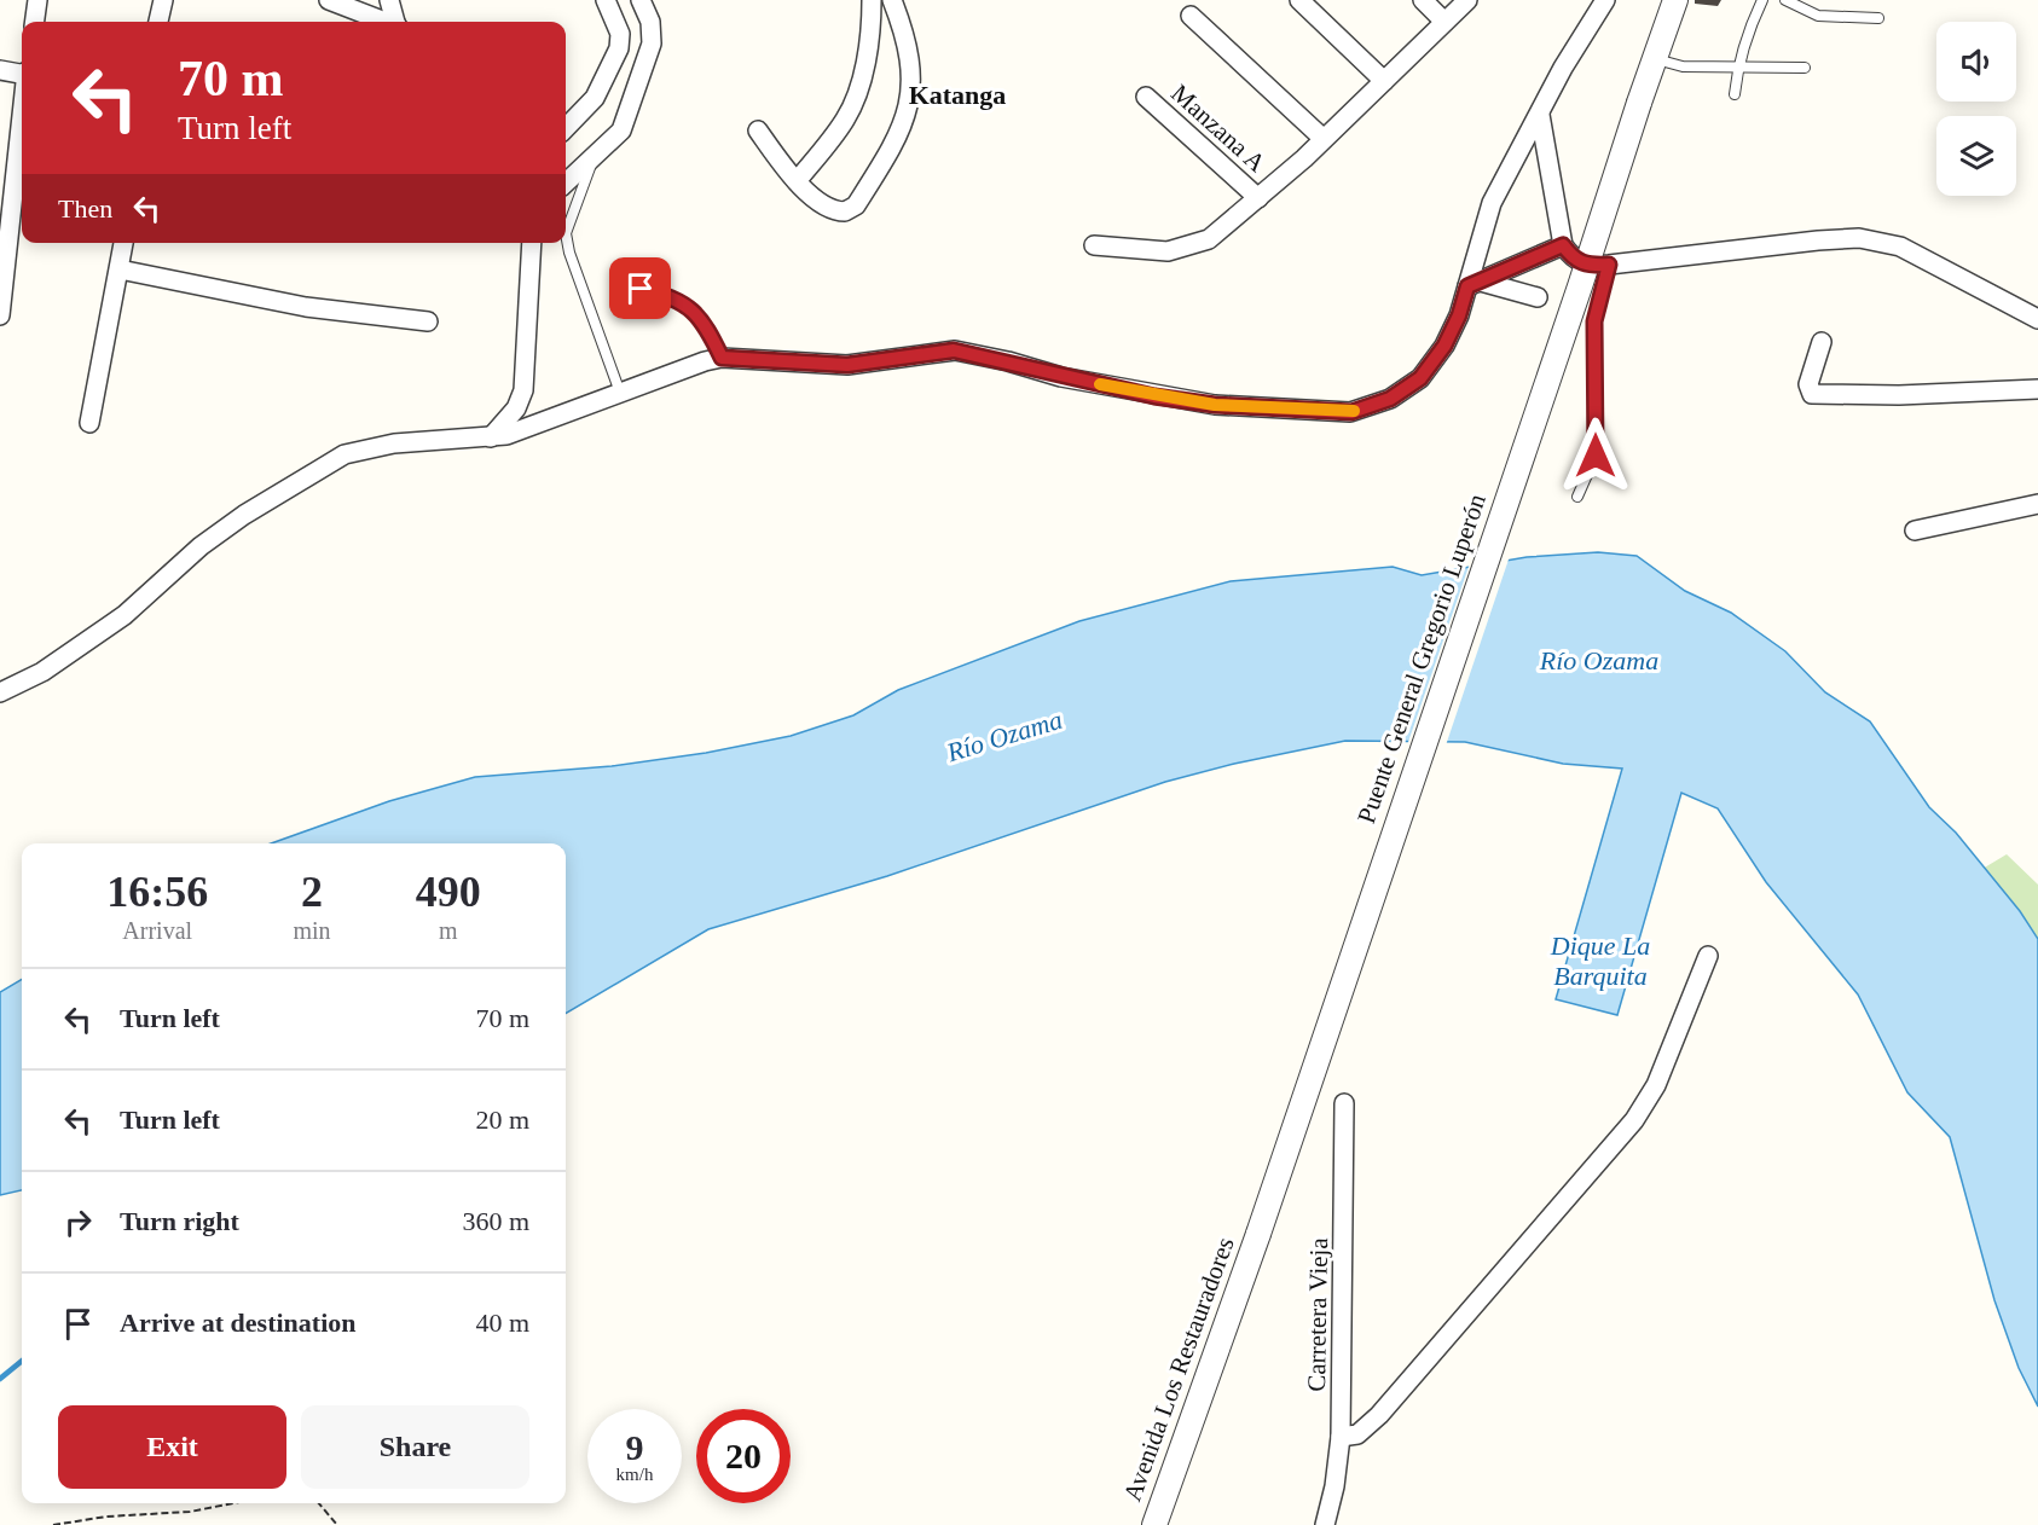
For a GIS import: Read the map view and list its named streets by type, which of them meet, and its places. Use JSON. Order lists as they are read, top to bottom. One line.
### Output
{"streets":{"street":["Manzana A","Puente General Gregorio Luperón","Carretera Vieja","Avenida Los Restauradores"]},"crossings":[["Puente General Gregorio Luperón","Avenida Los Restauradores"]],"districts":["Katanga"],"water":["Río Ozama","Dique La Barquita"],"page":{"turn":["70 m","Turn left"],"then":"Then","eta":["16:56","Arrival","2","min","490","m"],"list":[{"name":"Turn left","value":"70 m"},{"name":"Turn left","value":"20 m"},{"name":"Turn right","value":"360 m"},{"name":"Arrive at destination","value":"40 m"}],"buttons":["Exit","Share"],"speed":"9 km/h","limit":"20"}}
